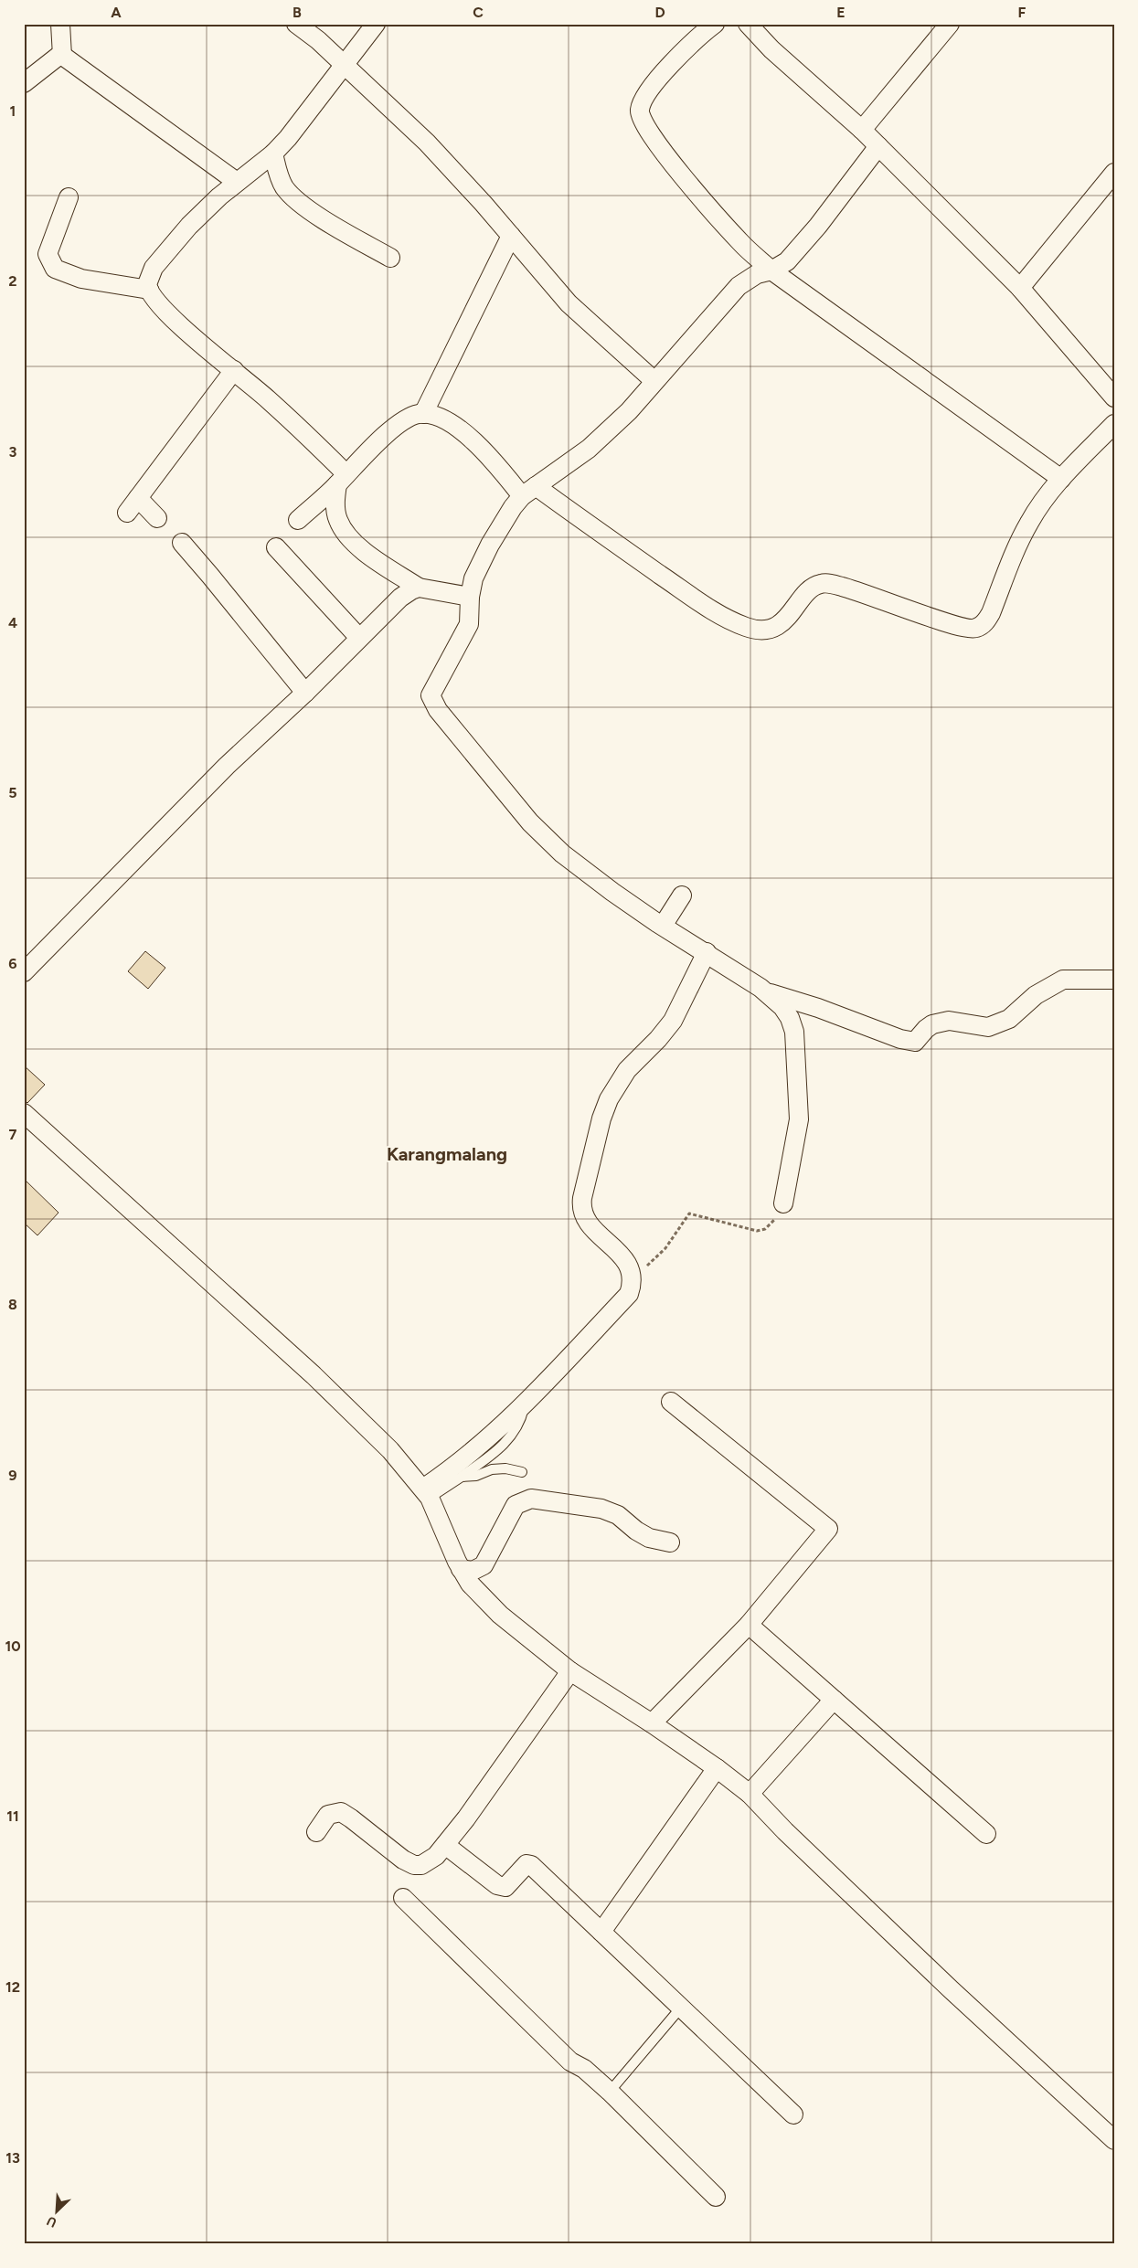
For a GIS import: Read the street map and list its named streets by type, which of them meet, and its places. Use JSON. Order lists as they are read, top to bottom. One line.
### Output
{"districts":["Karangmalang"],"north":"bottom left","grid":{"columns":["A","B","C","D","E","F"],"rows":["1","2","3","4","5","6","7","8","9","10","11","12","13"]}}
